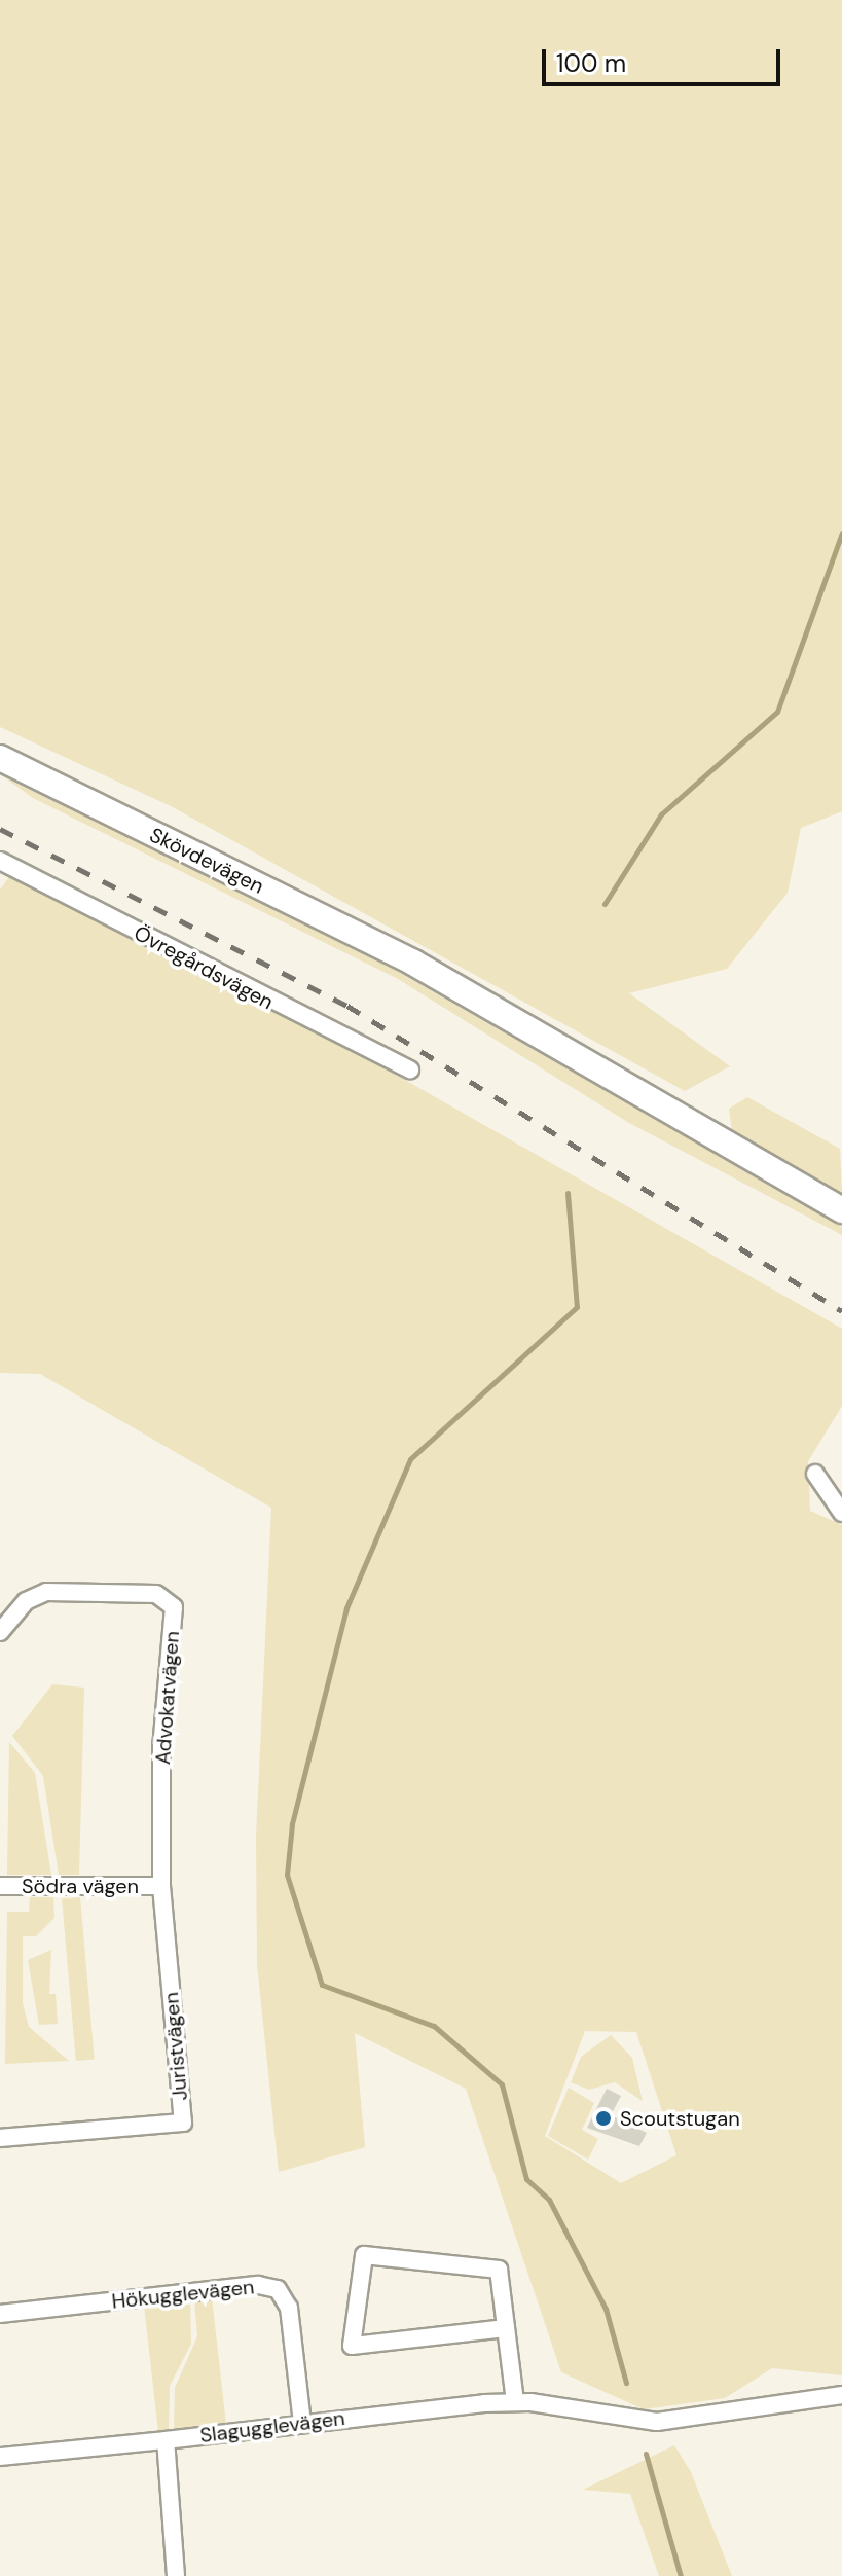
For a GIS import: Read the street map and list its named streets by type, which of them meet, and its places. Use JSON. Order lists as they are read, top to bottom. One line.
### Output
{"streets":{"main road":["Skövdevägen"],"street":["Övregårdsvägen","Advokatvägen","Södra vägen","Juristvägen","Hökugglevägen","Slagugglevägen"]},"crossings":[["Advokatvägen","Södra vägen"],["Advokatvägen","Juristvägen"],["Södra vägen","Juristvägen"],["Hökugglevägen","Slagugglevägen"]],"places":["Scoutstugan"],"scale_bar":"100 m"}
